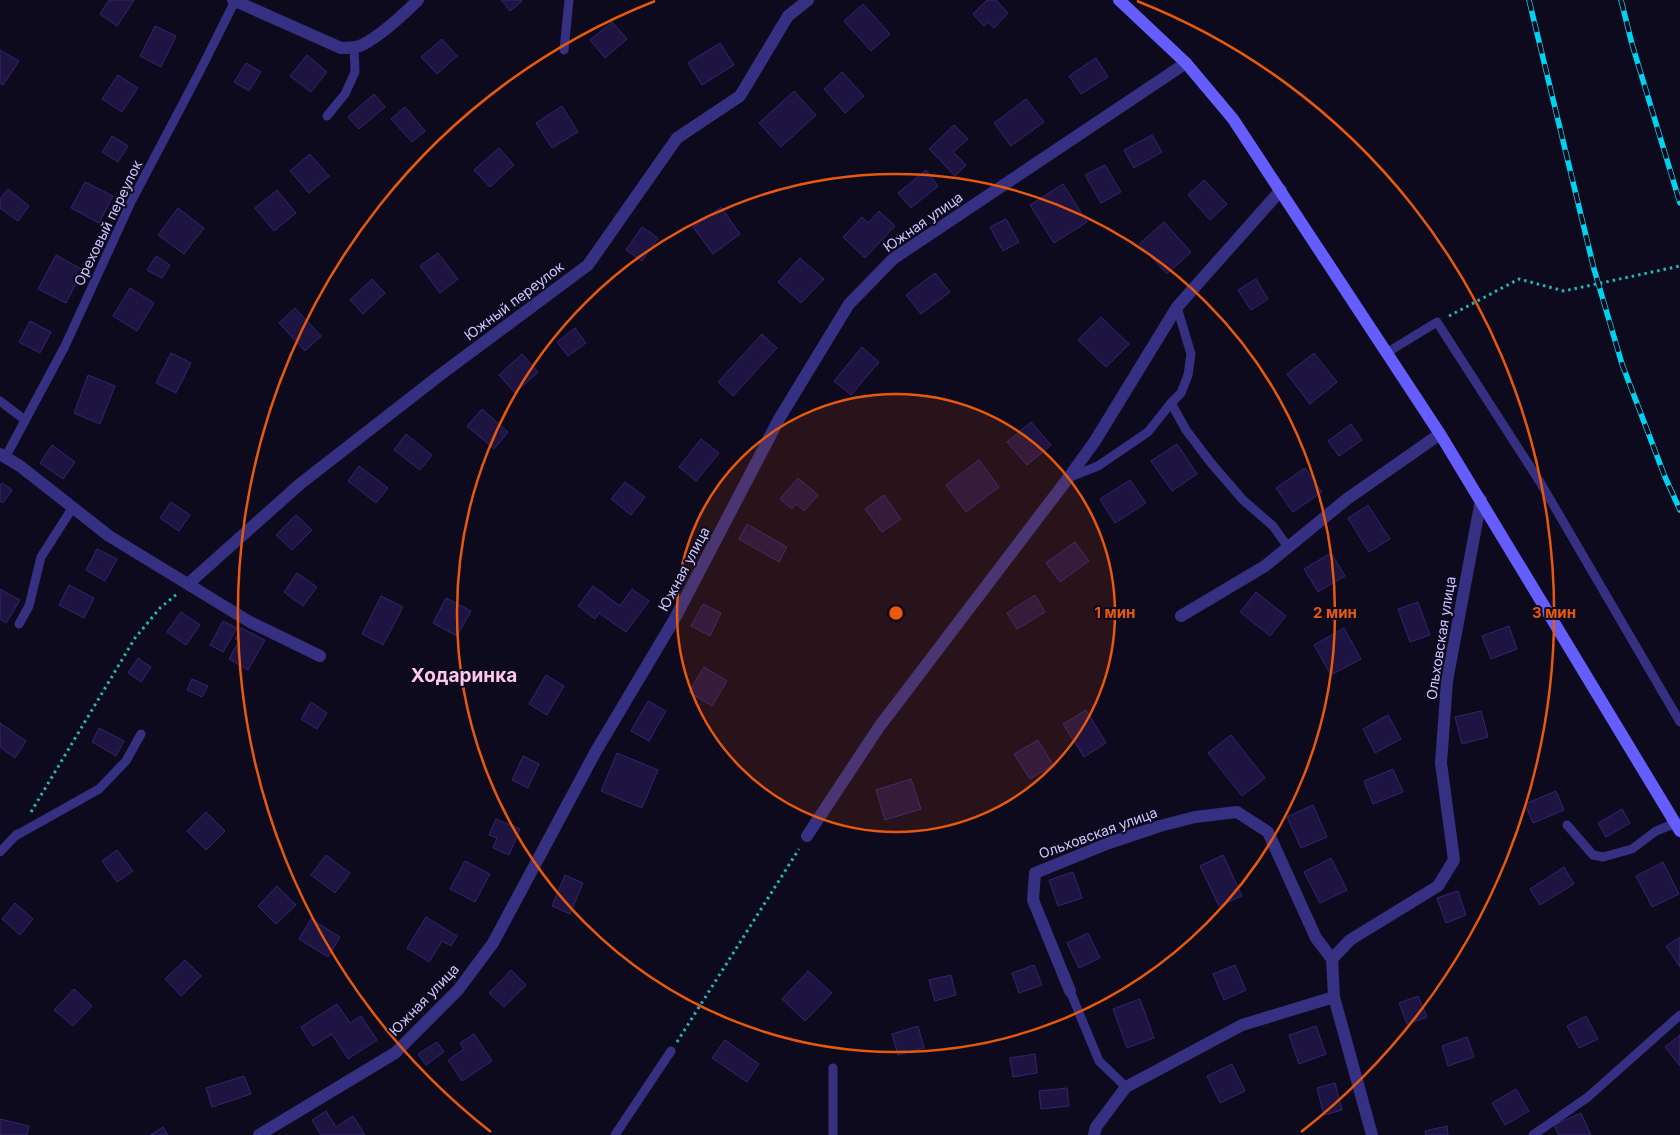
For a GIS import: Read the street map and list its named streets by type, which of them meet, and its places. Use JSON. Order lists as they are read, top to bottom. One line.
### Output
{"streets":{"street":["Южная улица","Южный переулок","Ольховская улица"],"lane":["Ореховый переулок"]},"districts":["Ходаринка"],"rings":["1 мин","2 мин","3 мин"]}
